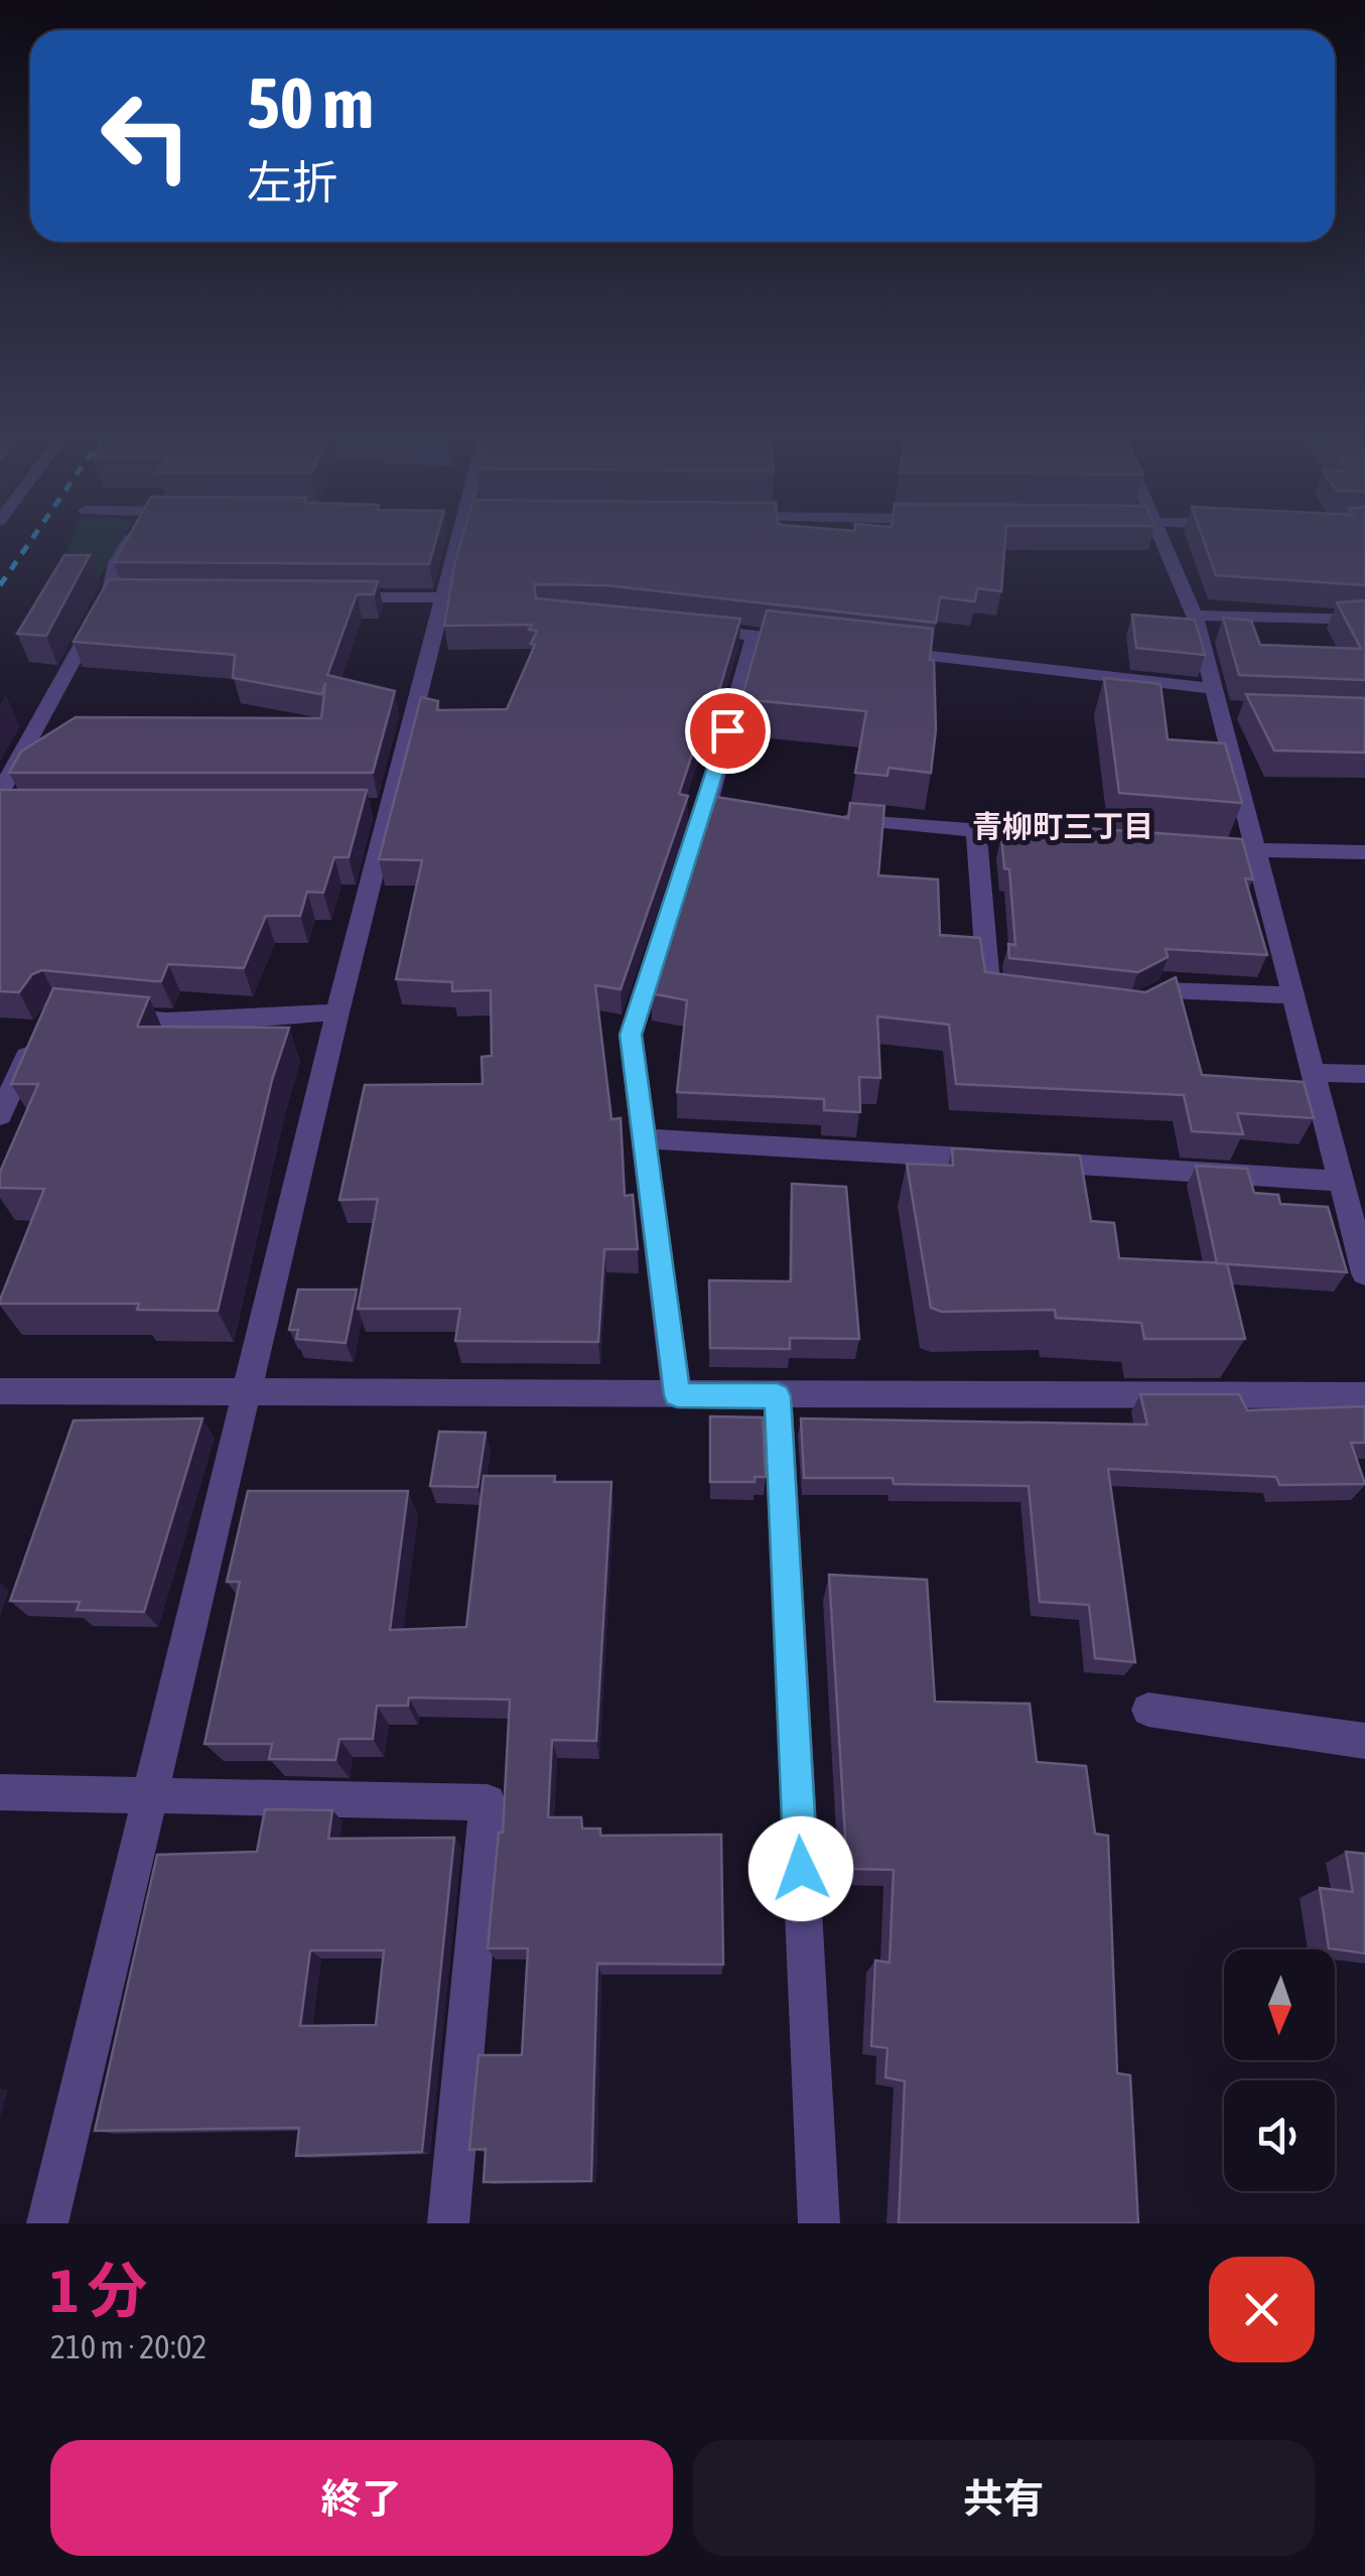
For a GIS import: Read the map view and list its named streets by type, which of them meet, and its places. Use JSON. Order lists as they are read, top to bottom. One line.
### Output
{"districts":["青柳町三丁目"],"north":"bottom","page":{"turn":["50 m","左折"],"heading":["1 分","210 m · 20:02"],"buttons":["終了","共有"]}}
